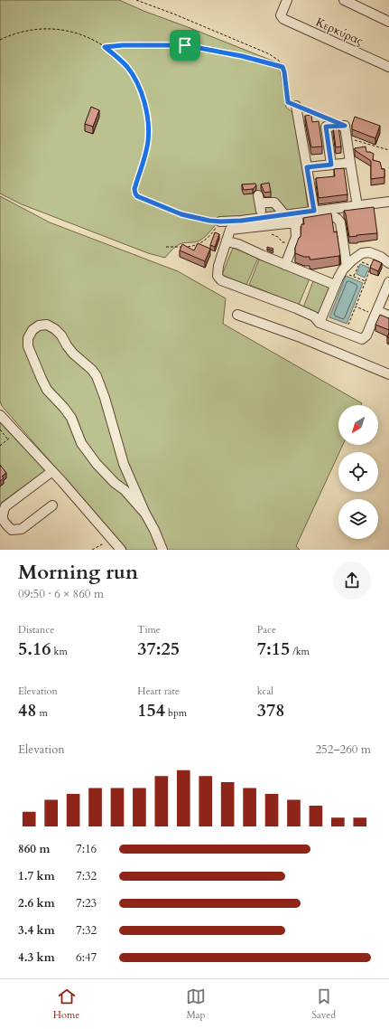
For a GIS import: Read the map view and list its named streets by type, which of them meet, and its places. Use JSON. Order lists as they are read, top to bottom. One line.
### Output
{"streets":{"street":["Κερκύρας"]},"north":"bottom left","page":{"heading":["Morning run","09:50 · 6 × 860 m"],"stats":[["Distance","5.16 km"],["Time","37:25"],["Pace","7:15 /km"],["Elevation","48 m"],["Heart rate","154 bpm"],["kcal","378"]],"chart":["Elevation","252–260 m"],"list":[{"name":"860 m","note":"7:16"},{"name":"1.7 km","note":"7:32"},{"name":"2.6 km","note":"7:23"},{"name":"3.4 km","note":"7:32"},{"name":"4.3 km","note":"6:47"}],"tabs":["Home","Map","Saved"]}}
